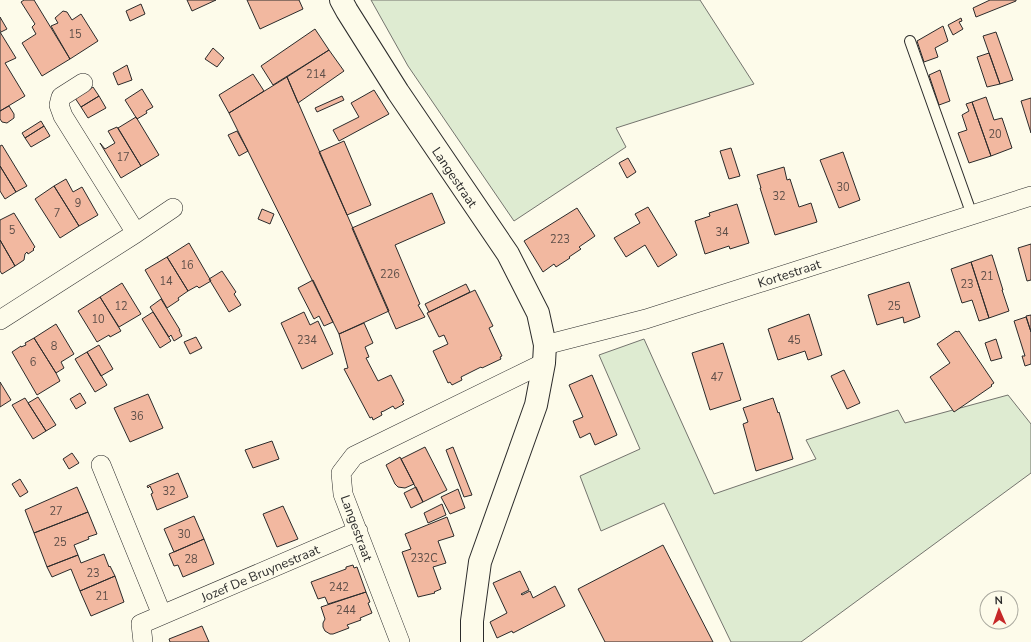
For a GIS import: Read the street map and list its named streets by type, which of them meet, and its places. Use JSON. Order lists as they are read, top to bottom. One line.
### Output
{"streets":{"street":["Langestraat","Kortestraat","Jozef De Bruynestraat"]},"crossings":[["Langestraat","Kortestraat"],["Langestraat","Jozef De Bruynestraat"]],"house_numbers":["15","214","20","17","30","32","9","7","5","34","223","16","226","21","14","23","12","25","10","234","45","8","6","47","36","32","27","30","25","232C","28","23","242","21","244"],"north":"top"}
